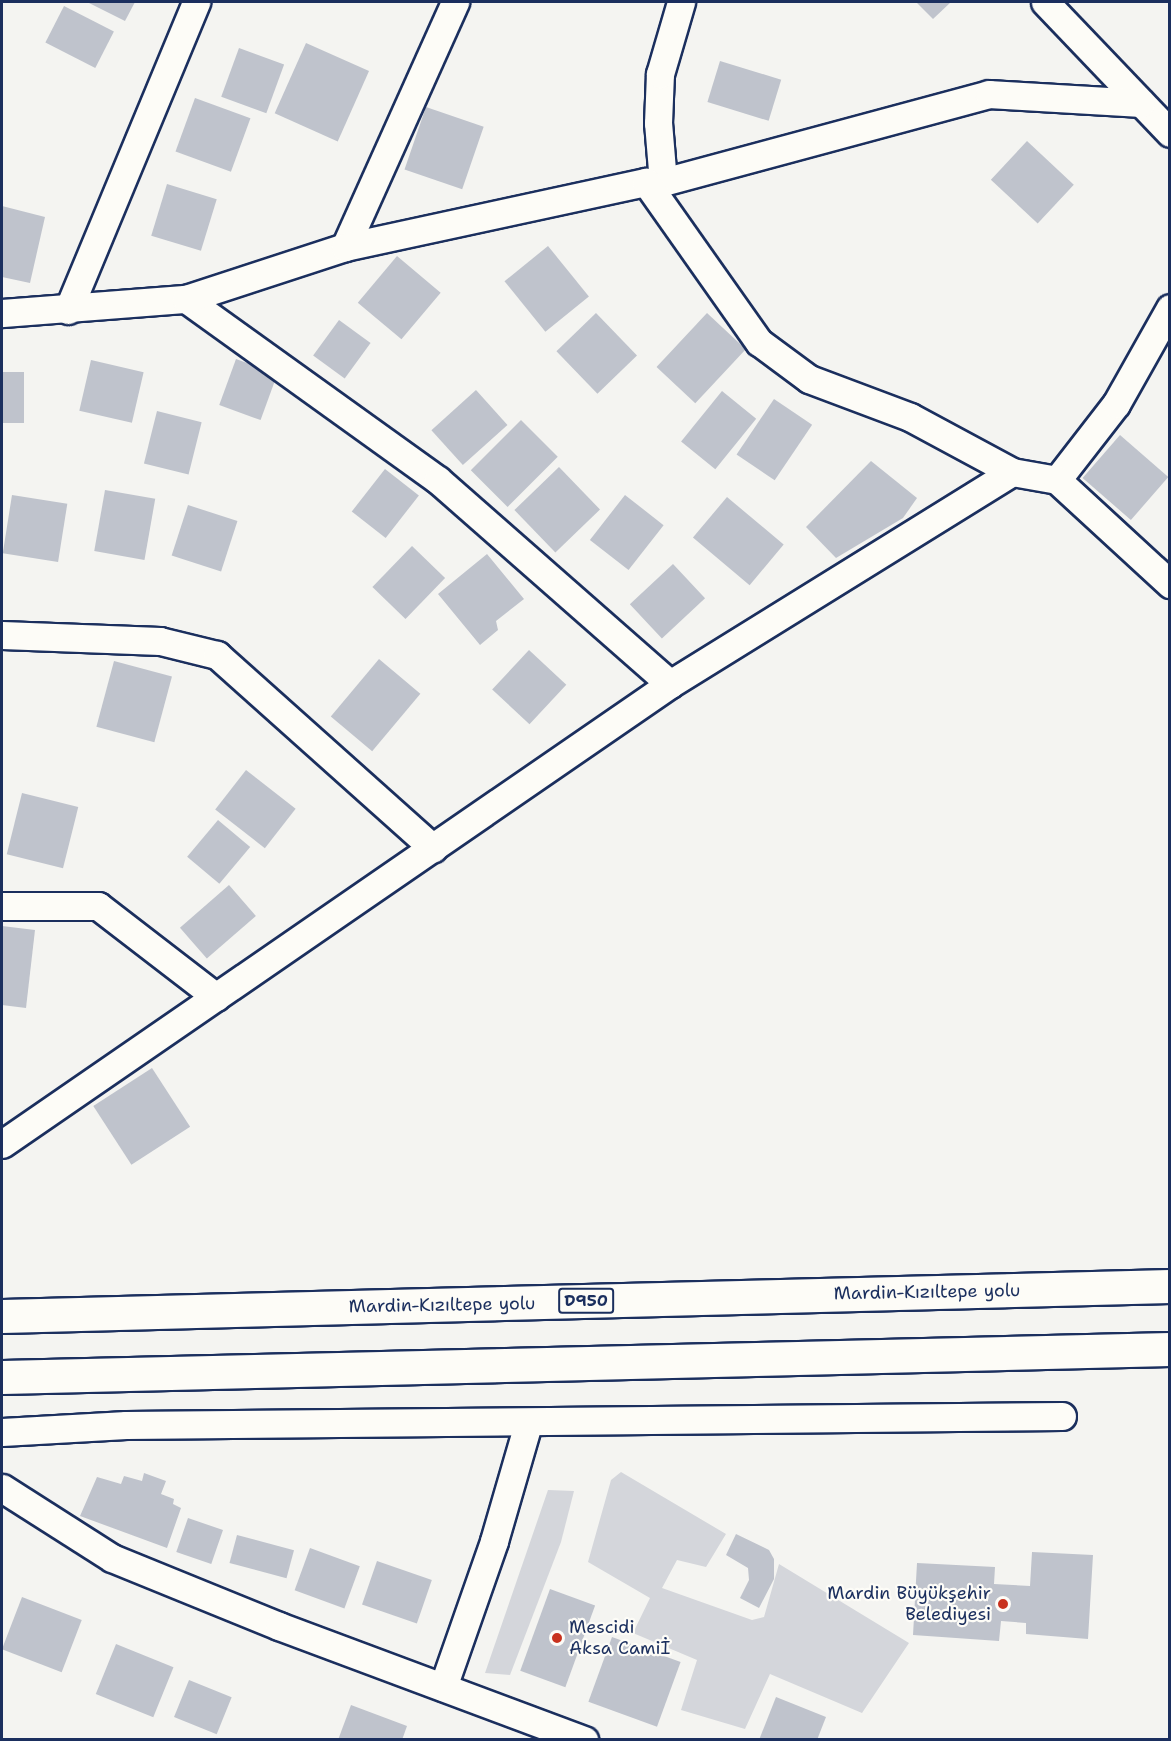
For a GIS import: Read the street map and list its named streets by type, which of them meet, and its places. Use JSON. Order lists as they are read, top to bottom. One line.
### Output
{"streets":{"highway":["Mardin-Kızıltepe yolu","D950"]},"places":["Mardin Büyükşehir Belediyesi","Mescidi Aksa Camiİ"]}
